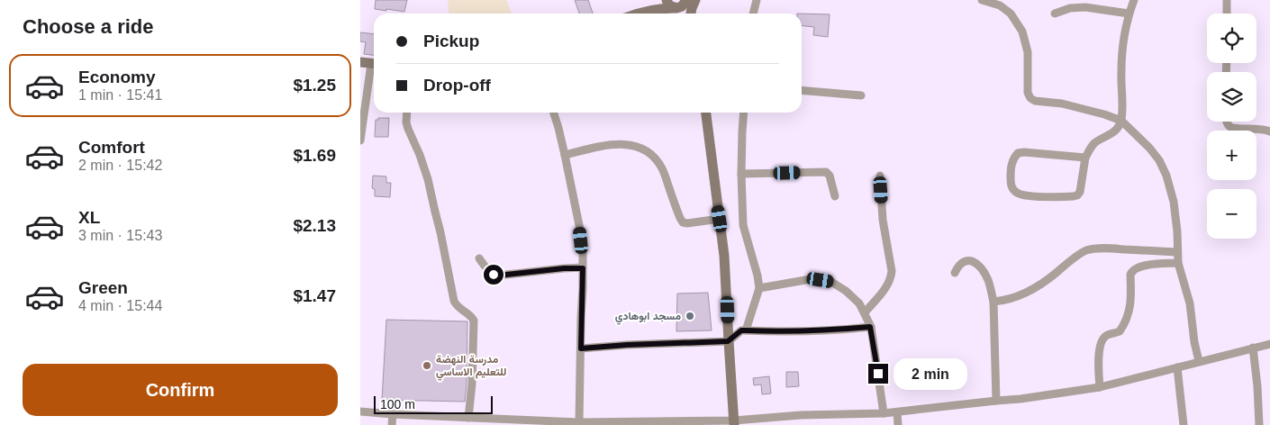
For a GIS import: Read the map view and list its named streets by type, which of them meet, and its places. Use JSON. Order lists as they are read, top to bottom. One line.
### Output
{"places":["مسجد ابوهادي","مدرسة النهضة للتعليم الاساسي"],"scale_bar":"100 m","page":{"heading":"Choose a ride","map_buttons":["+","−"],"banner":["Pickup","Drop-off"],"list":[{"name":"Economy","note":"1 min · 15:41","value":"$1.25"},{"name":"Comfort","note":"2 min · 15:42","value":"$1.69"},{"name":"XL","note":"3 min · 15:43","value":"$2.13"},{"name":"Green","note":"4 min · 15:44","value":"$1.47"}],"buttons":"Confirm","bubble":"2 min","scale":"100 m"}}
